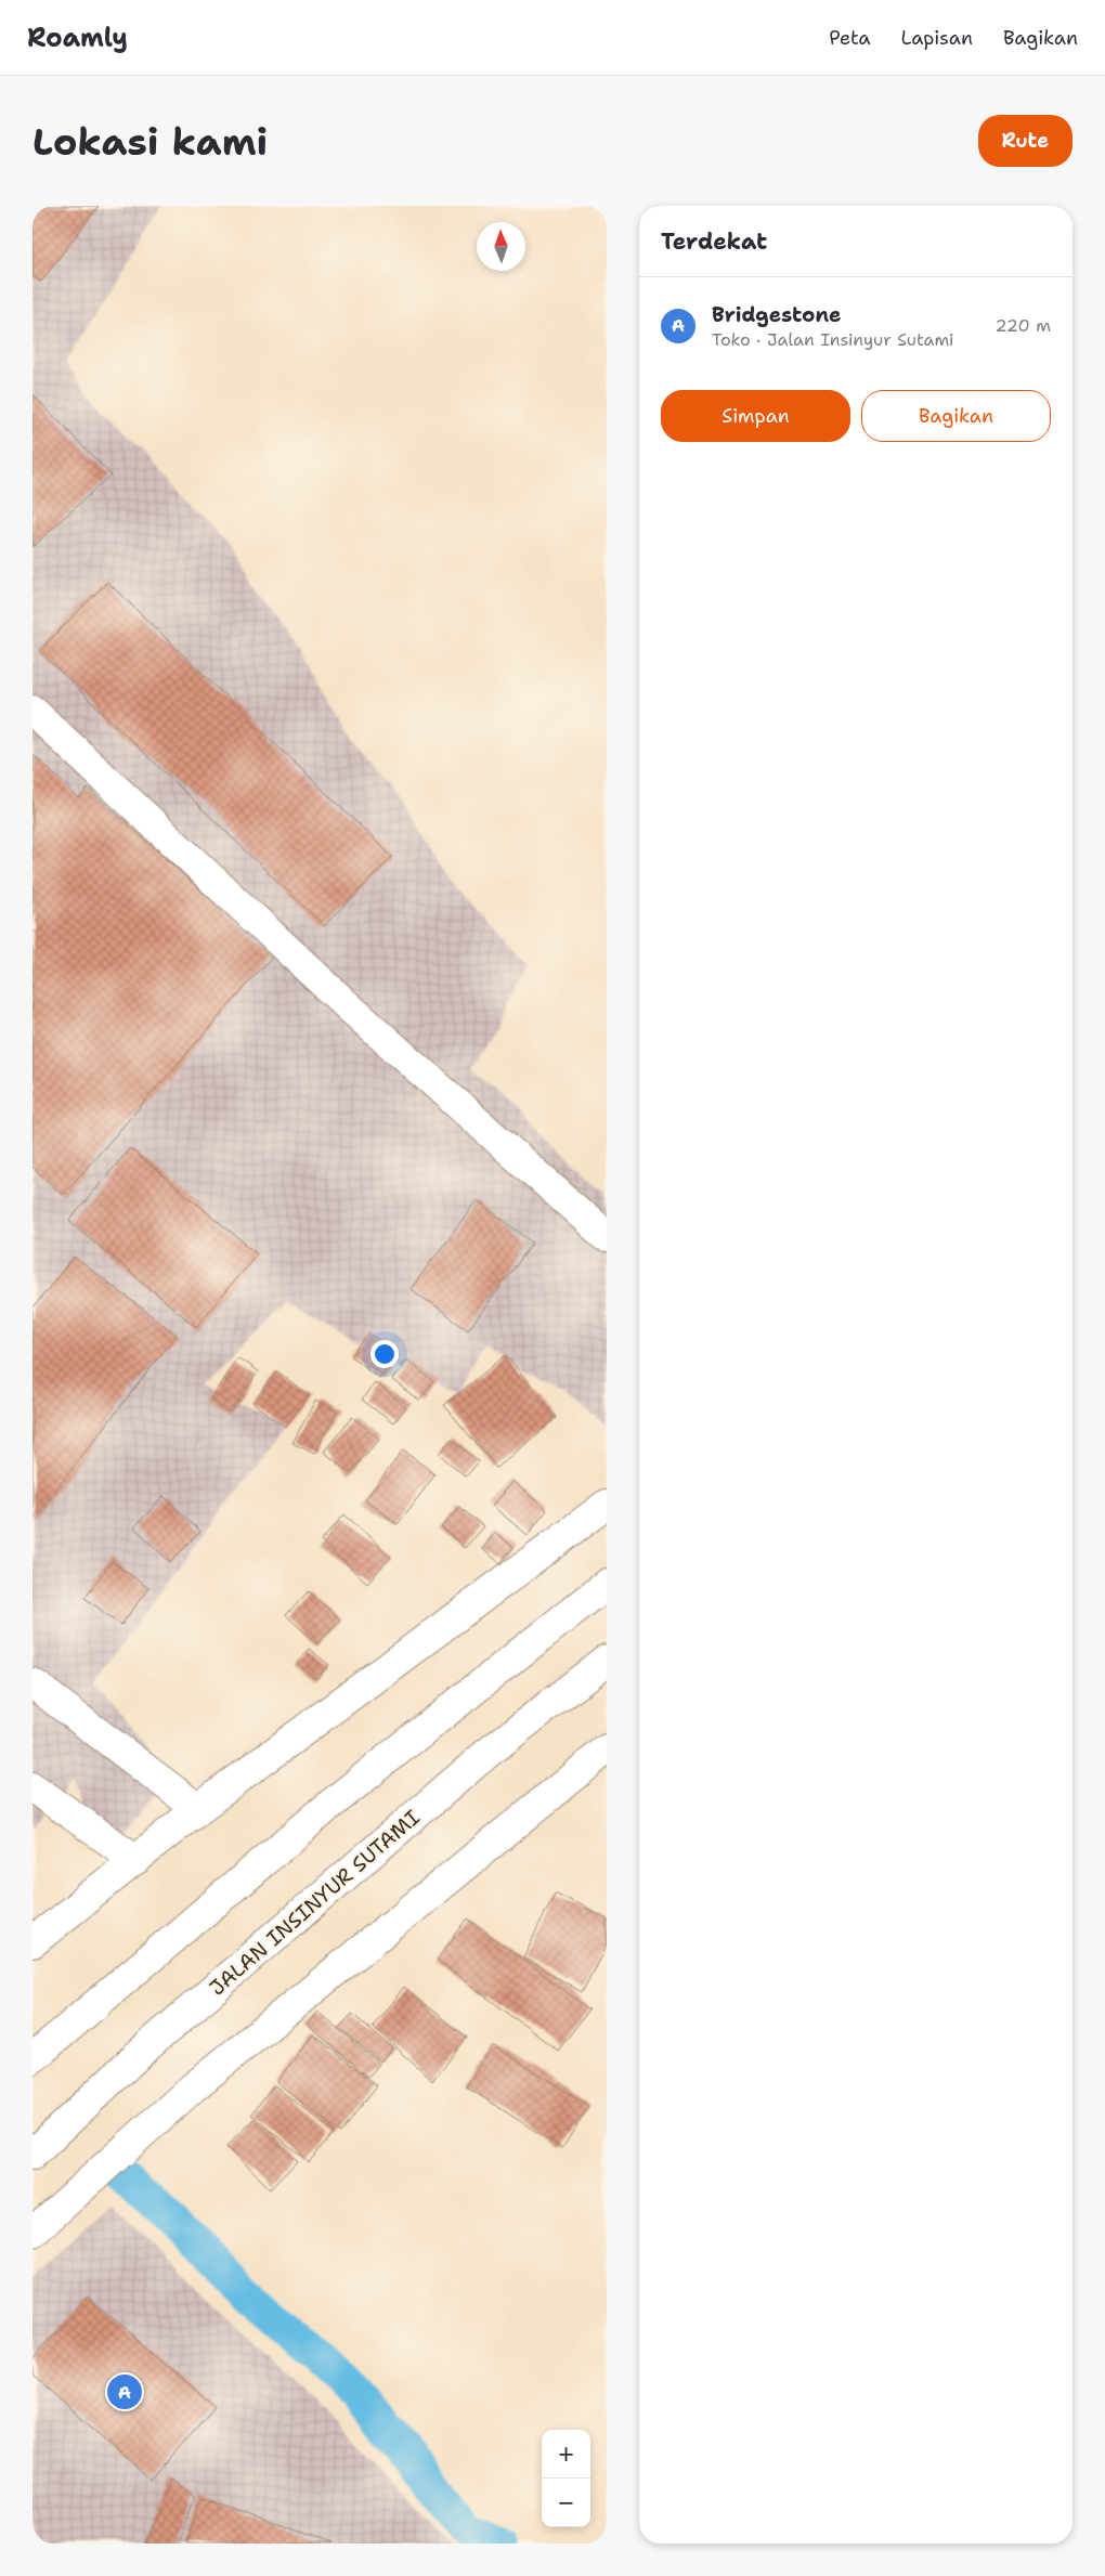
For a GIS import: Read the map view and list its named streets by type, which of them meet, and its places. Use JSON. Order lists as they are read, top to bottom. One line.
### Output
{"streets":{"main road":["JALAN INSINYUR SUTAMI"]},"north":"top","page":{"header":"Roamly","nav":["Peta","Lapisan","Bagikan"],"buttons":["Rute",["Simpan","Bagikan"]],"title":"Lokasi kami","heading":"Terdekat","list":[{"mark":"A","name":"Bridgestone","note":"Toko · Jalan Insinyur Sutami","value":"220 m"}],"pins":"A","map_buttons":["+","−"]}}
